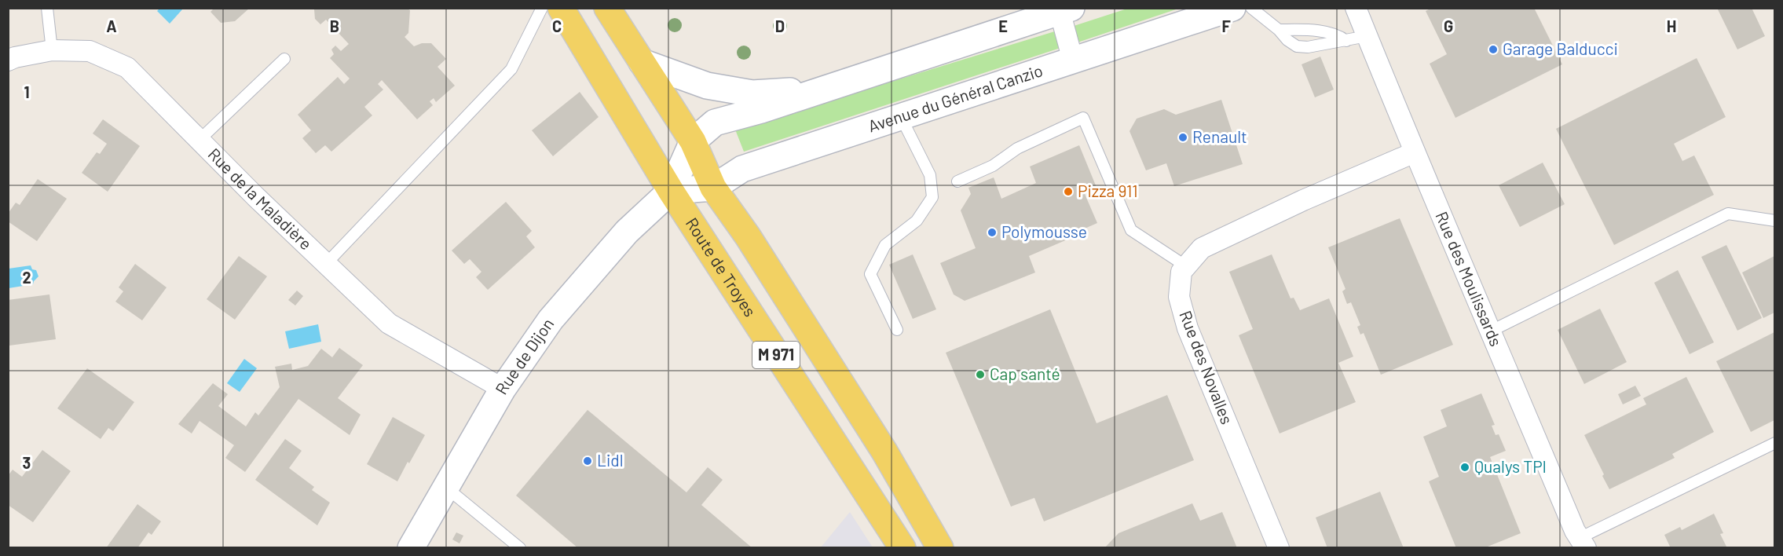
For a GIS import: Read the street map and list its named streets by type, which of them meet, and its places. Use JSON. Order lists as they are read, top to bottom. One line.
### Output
{"streets":{"main road":["Route de Troyes","M 971"],"street":["Avenue du Général Canzio","Rue de la Maladière","Rue des Moulissards","Rue de Dijon","Rue des Novalles"]},"crossings":[["Avenue du Général Canzio","Route de Troyes"],["Avenue du Général Canzio","M 971"],["Avenue du Général Canzio","Rue de Dijon"],["Rue de la Maladière","Rue de Dijon"],["Route de Troyes","Rue de Dijon"],["Rue des Moulissards","Rue des Novalles"]],"places":["Garage Balducci","Renault","Pizza 911","Polymousse","Cap santé","Lidl","Qualys TPI"],"grid":{"columns":["A","B","C","D","E","F","G","H"],"rows":["1","2","3"]}}
